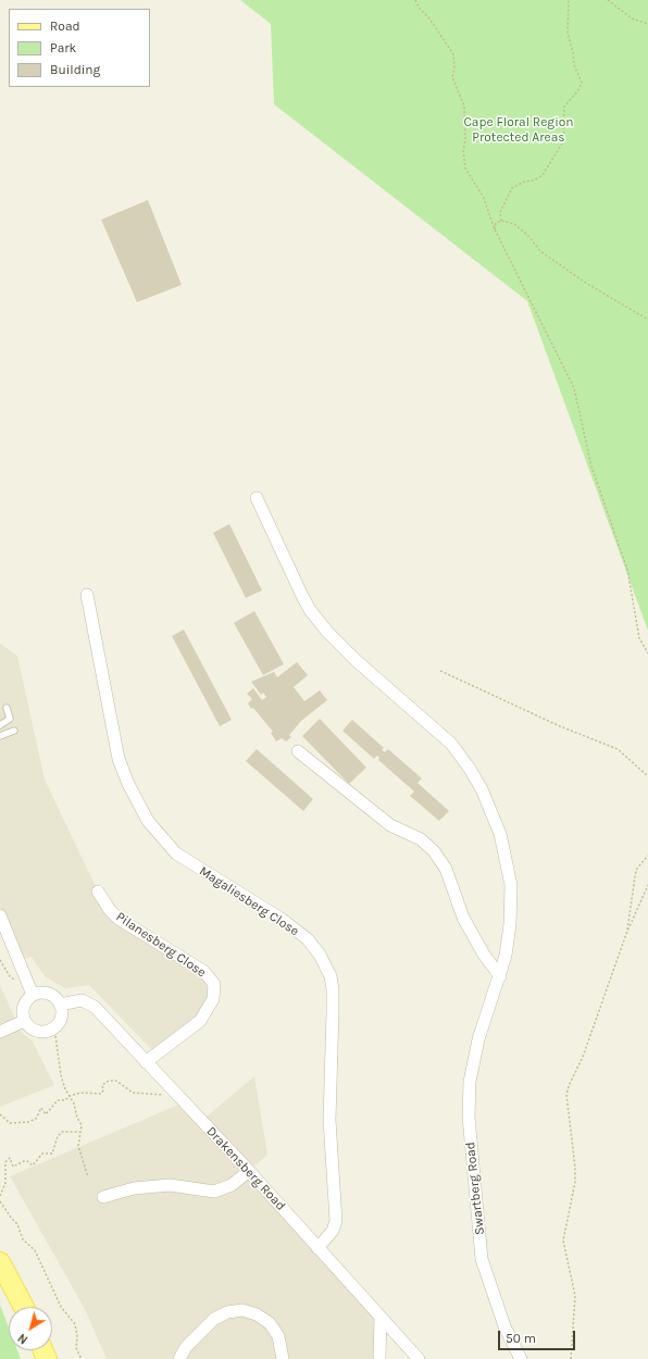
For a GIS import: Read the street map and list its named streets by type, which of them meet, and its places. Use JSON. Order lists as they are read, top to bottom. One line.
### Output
{"streets":{"street":["Magaliesberg Close","Pilanesberg Close","Drakensberg Road","Swartberg Road"]},"crossings":[["Magaliesberg Close","Drakensberg Road"],["Pilanesberg Close","Drakensberg Road"]],"parks":["Cape Floral Region Protected Areas"],"legend":["Road","Park","Building"],"scale_bar":"50 m","north":"bottom left"}
